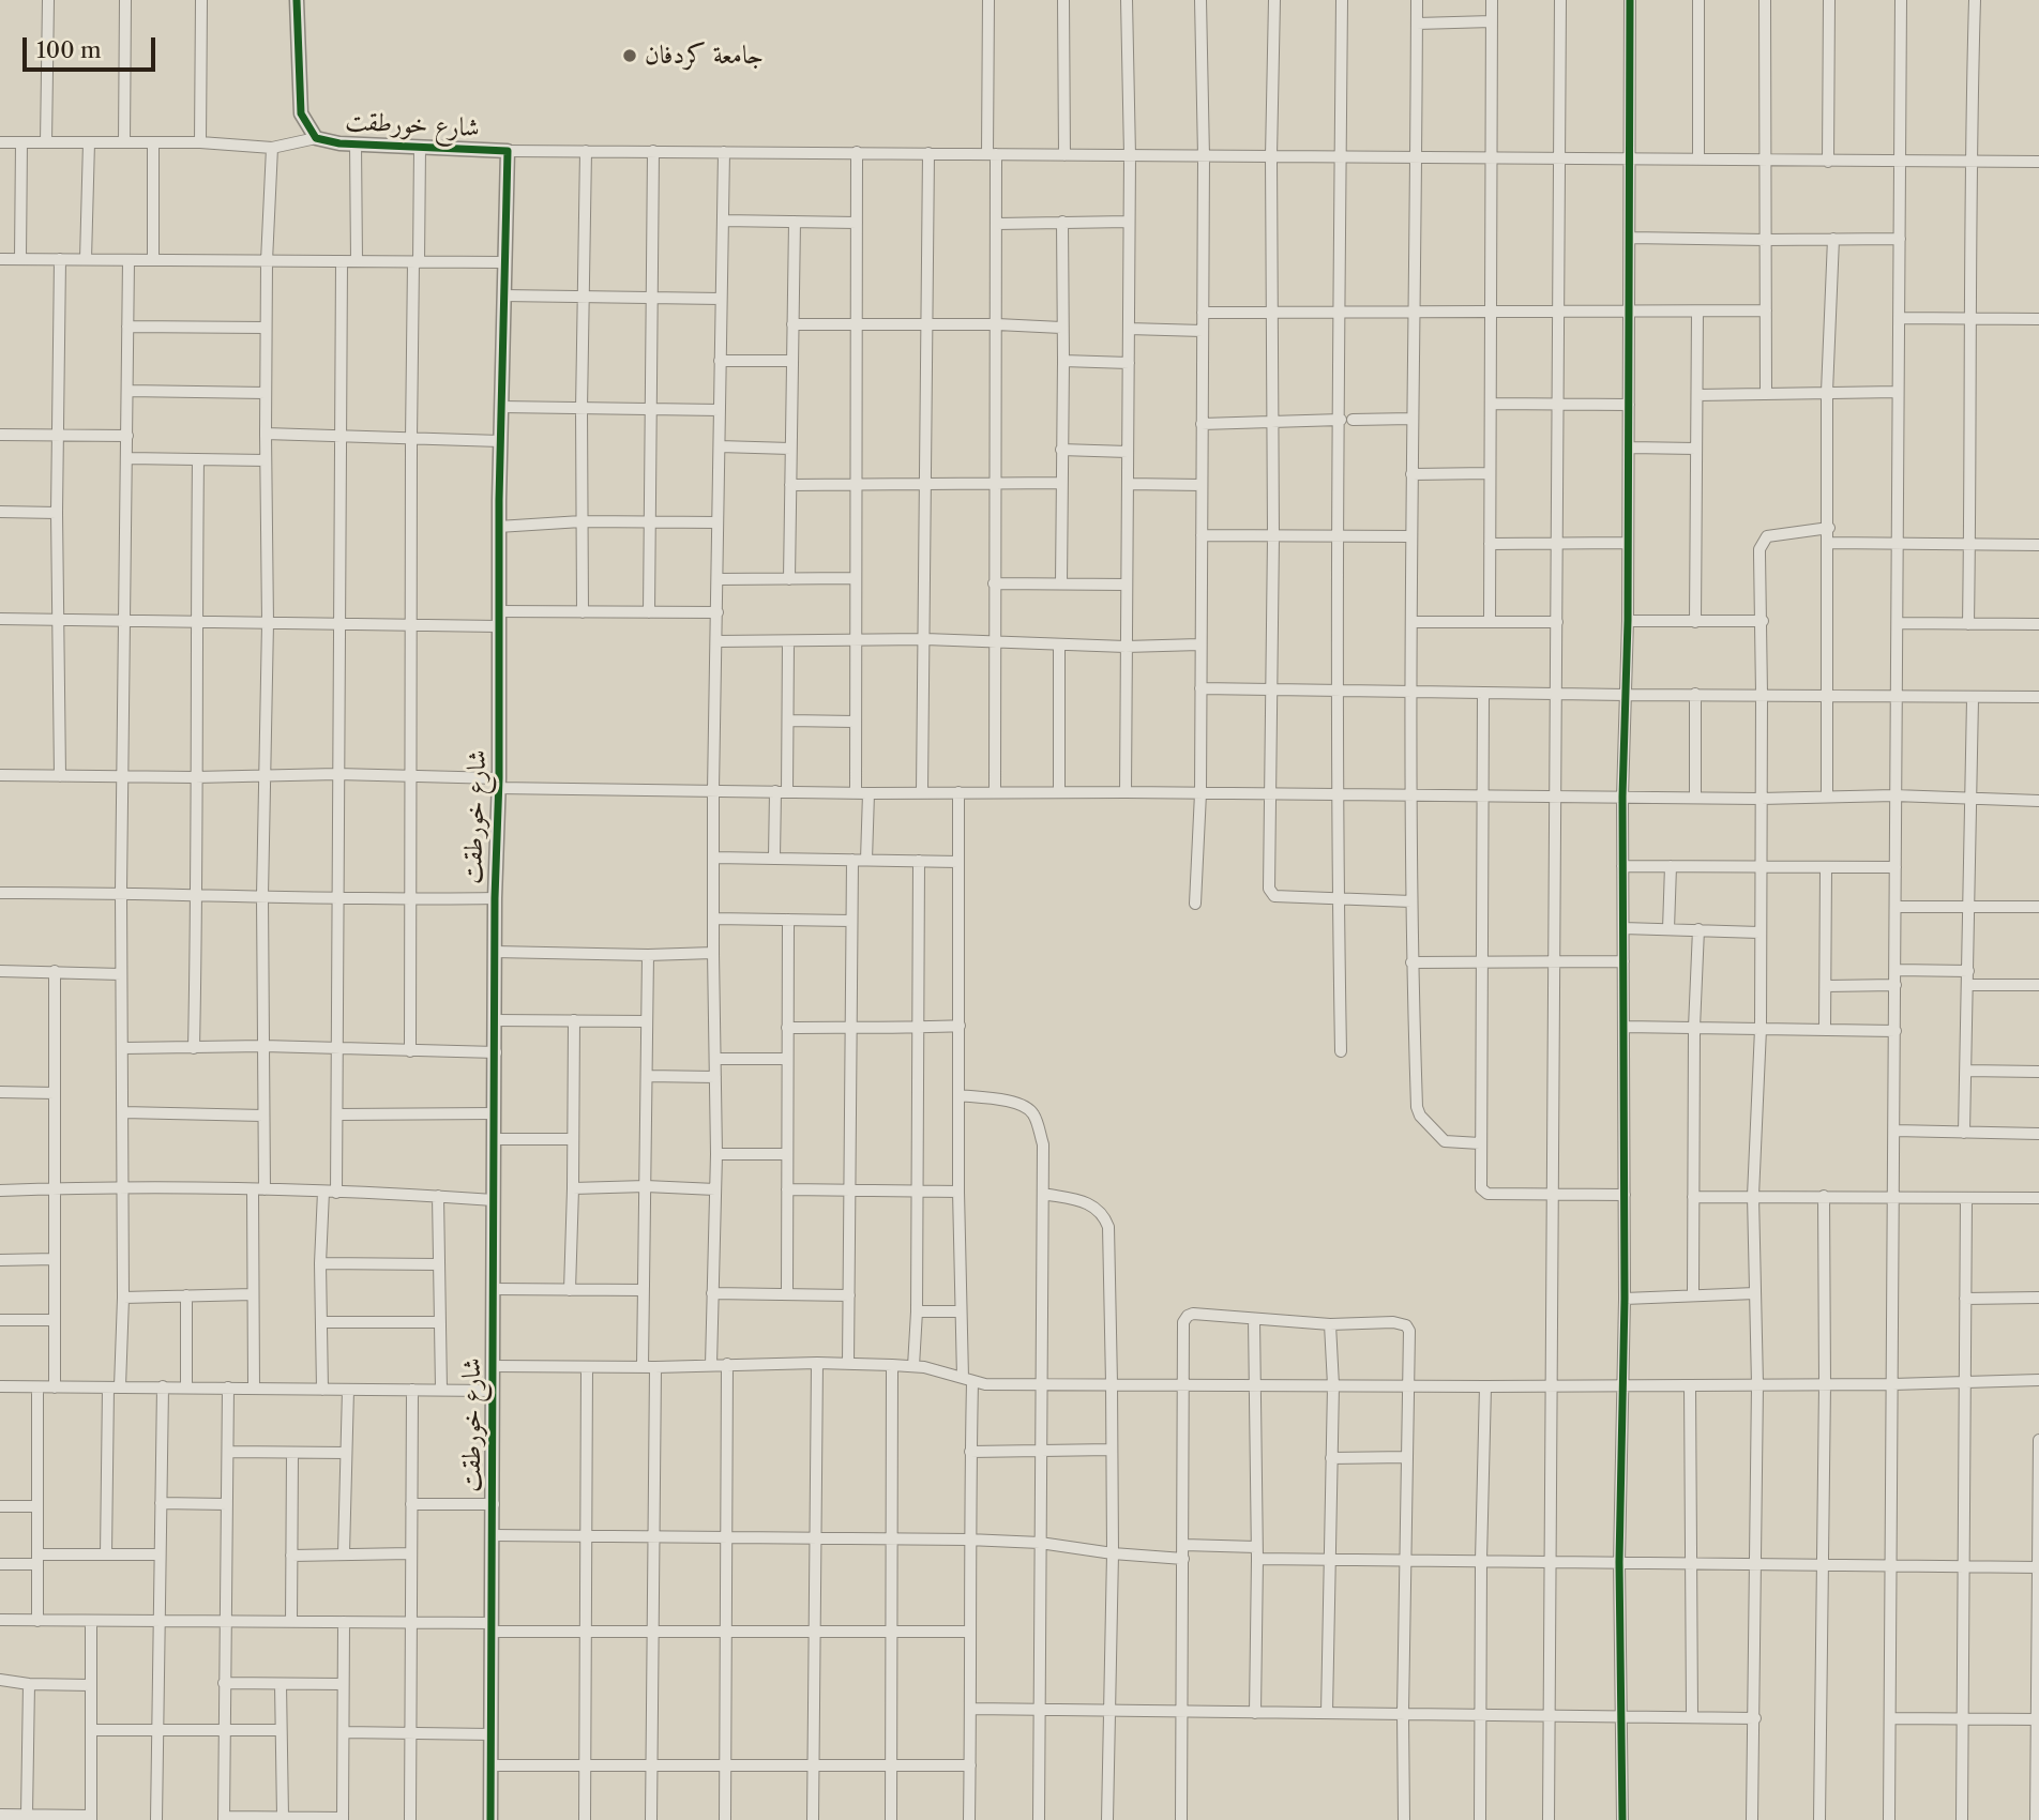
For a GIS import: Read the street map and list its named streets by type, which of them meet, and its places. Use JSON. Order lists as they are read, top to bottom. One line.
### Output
{"streets":{"street":["شارع خورطقت"]},"places":["جامعة كردفان"],"scale_bar":"100 m"}
